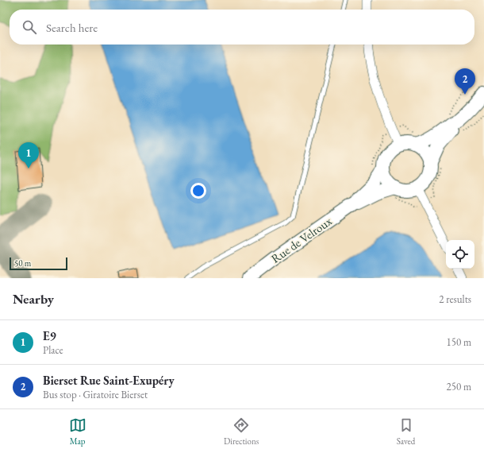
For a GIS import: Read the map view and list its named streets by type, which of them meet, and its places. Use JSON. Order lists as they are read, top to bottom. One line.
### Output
{"streets":{"street":["Rue de Velroux"]},"scale_bar":"50 m","page":{"search":"Search here","pins":["2","1"],"scale":"50 m","heading":["Nearby","2 results"],"list":[{"mark":"1","name":"E9","note":"Place","value":"150 m"},{"mark":"2","name":"Bierset Rue Saint-Exupéry","note":"Bus stop · Giratoire Bierset","value":"250 m"}],"nav":["Map","Directions","Saved"]}}
